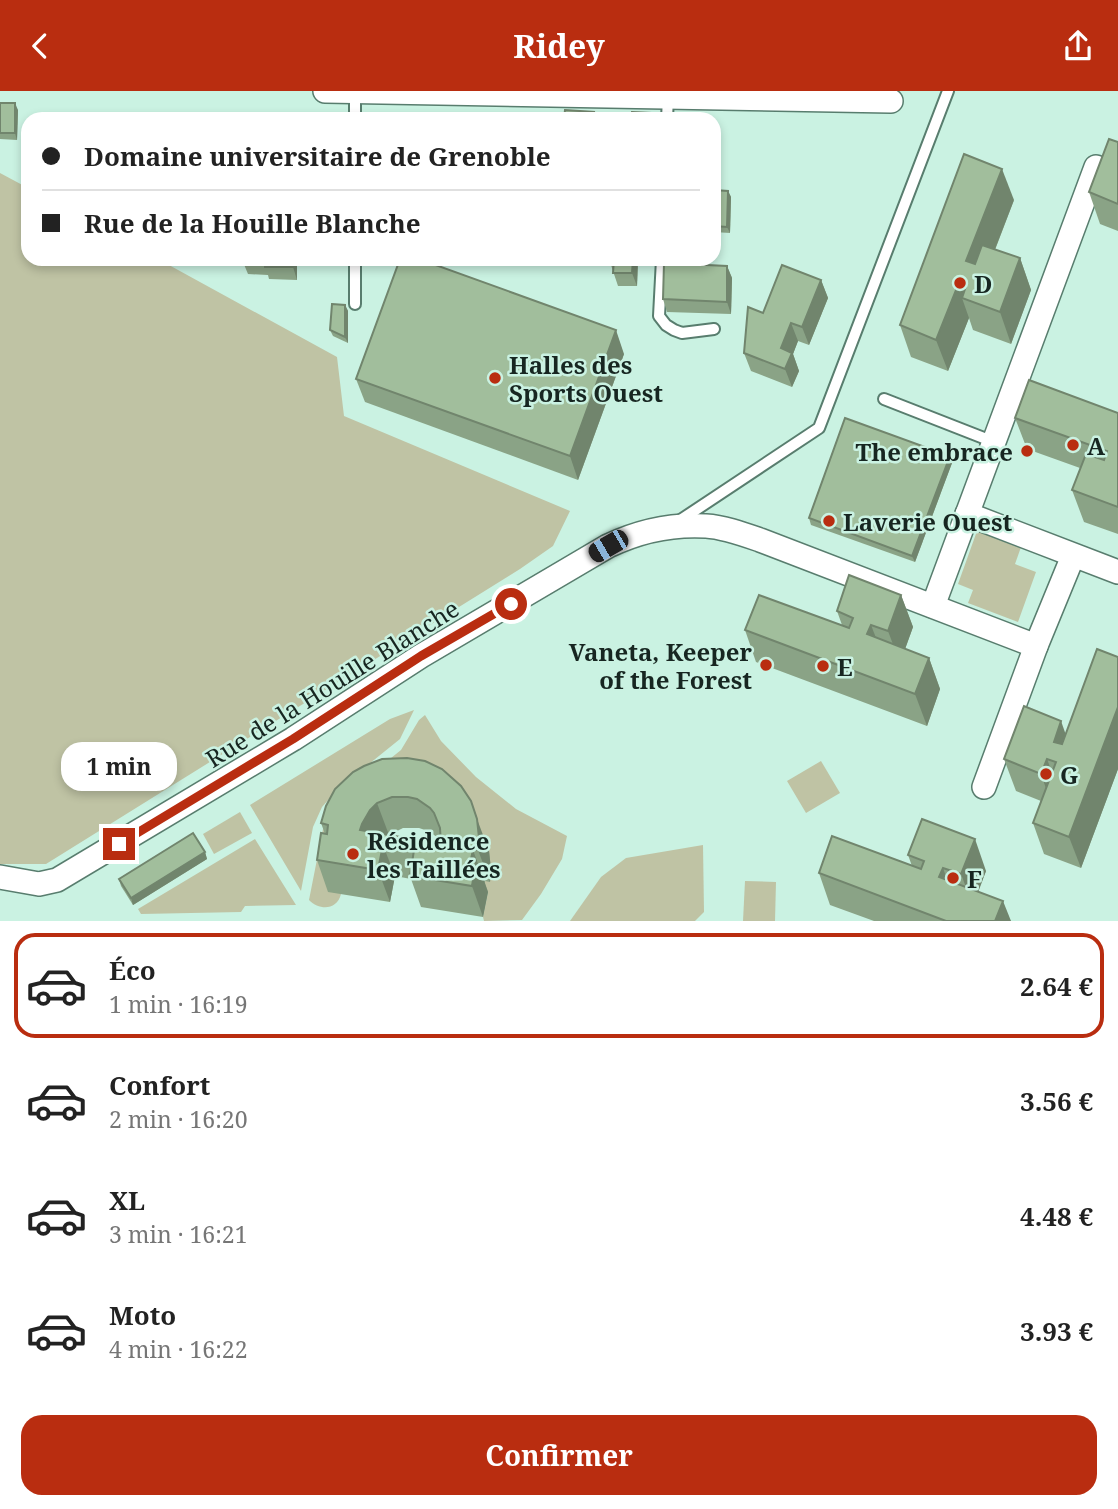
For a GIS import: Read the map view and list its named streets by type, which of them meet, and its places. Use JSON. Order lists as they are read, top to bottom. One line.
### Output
{"streets":{"street":["Rue de la Houille Blanche"]},"places":["D","Halles des Sports Ouest","A","The embrace","Laverie Ouest","Vaneta, Keeper of the Forest","E","G","Résidence les Taillées","F"],"page":{"header":"Ridey","banner":["Domaine universitaire de Grenoble","Rue de la Houille Blanche"],"bubble":"1 min","list":[{"name":"Éco","note":"1 min · 16:19","value":"2.64 €"},{"name":"Confort","note":"2 min · 16:20","value":"3.56 €"},{"name":"XL","note":"3 min · 16:21","value":"4.48 €"},{"name":"Moto","note":"4 min · 16:22","value":"3.93 €"}],"buttons":"Confirmer"}}
